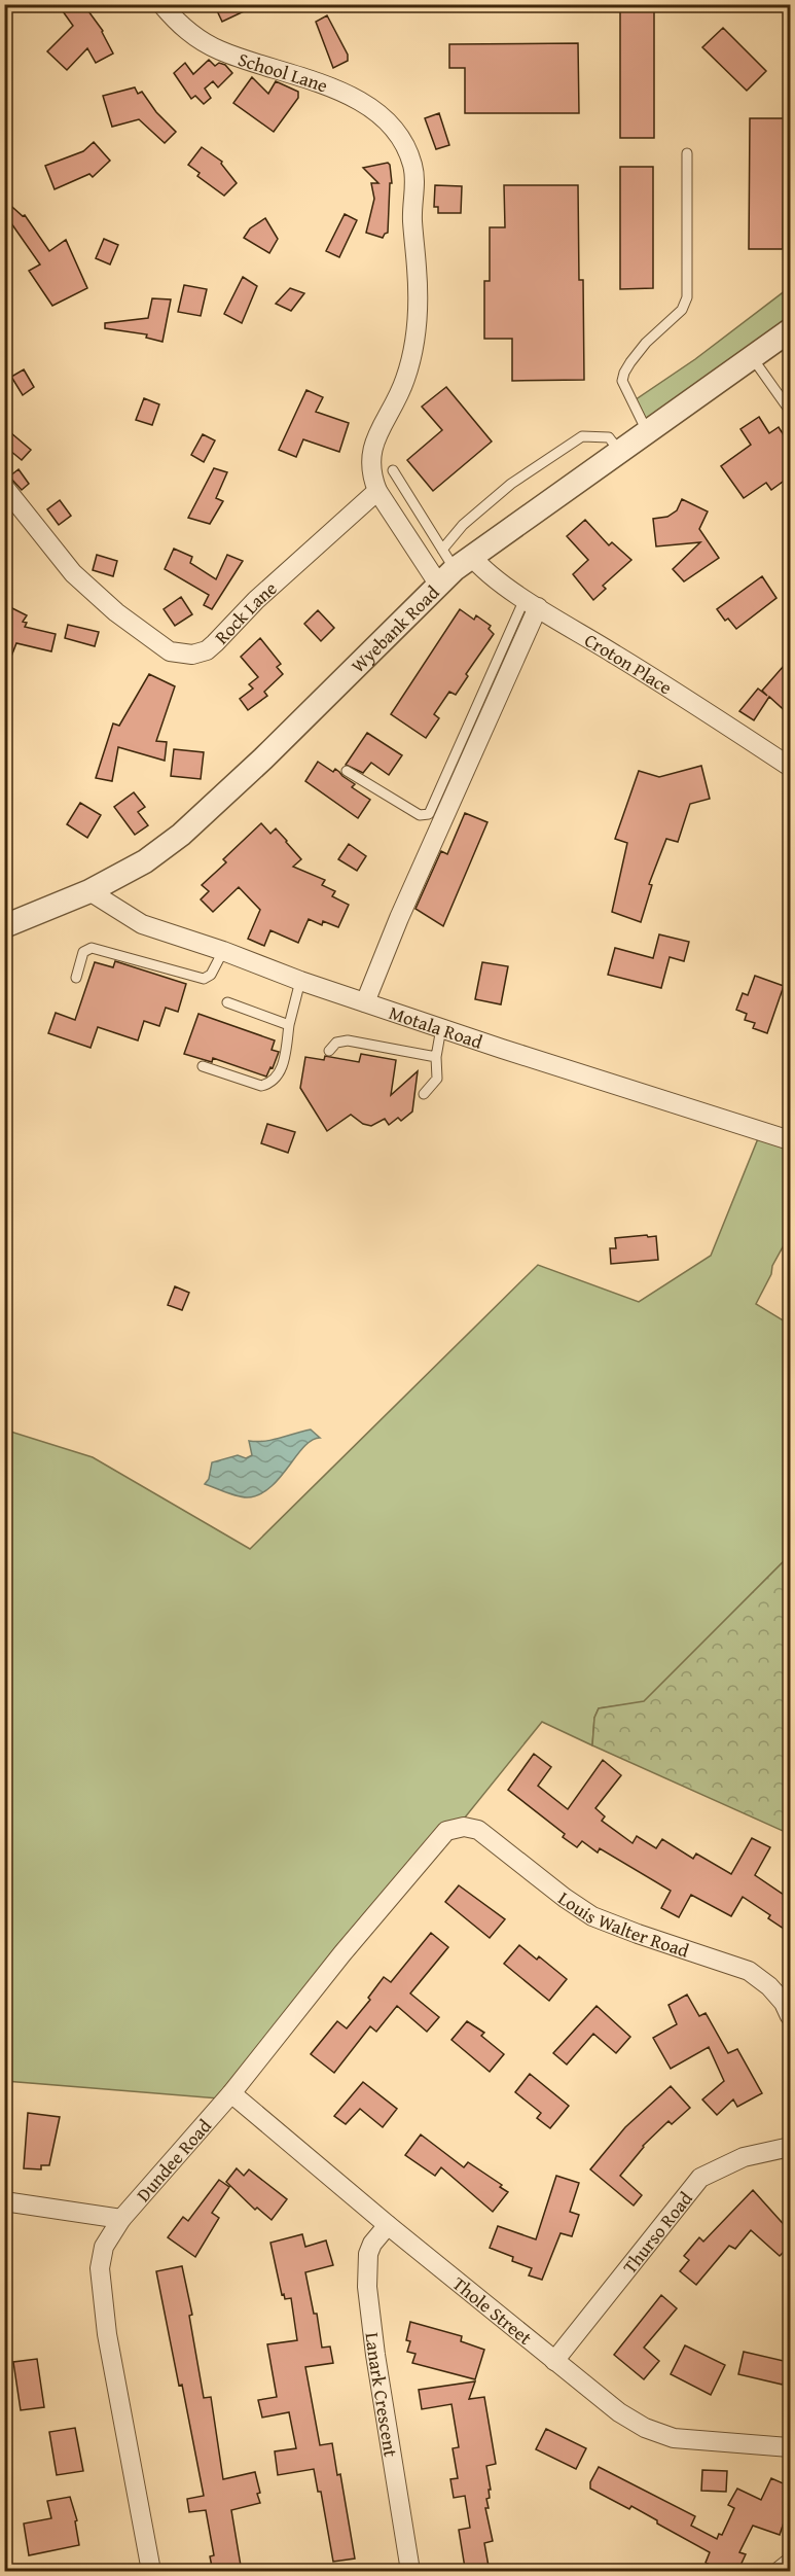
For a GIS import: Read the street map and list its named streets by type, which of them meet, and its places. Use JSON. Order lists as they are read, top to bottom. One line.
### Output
{"streets":{"street":["School Lane","Rock Lane","Wyebank Road","Croton Place","Motala Road","Louis Walter Road","Dundee Road","Thurso Road","Thole Street","Lanark Crescent"]},"crossings":[["School Lane","Rock Lane"],["Wyebank Road","Croton Place"],["Wyebank Road","Motala Road"],["Louis Walter Road","Dundee Road"],["Dundee Road","Thole Street"],["Thurso Road","Thole Street"],["Thole Street","Lanark Crescent"]]}
